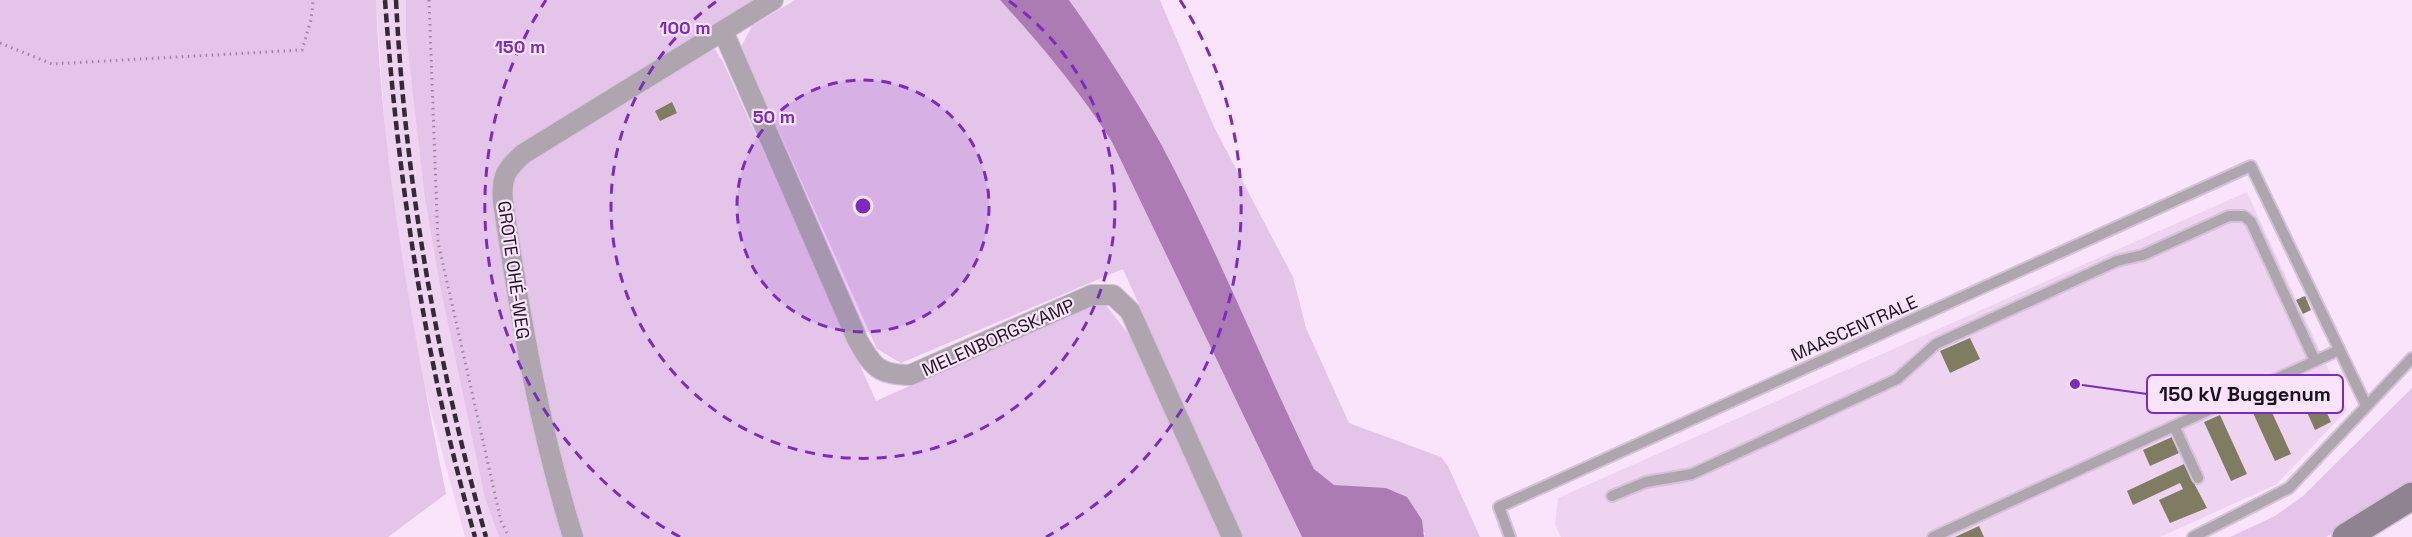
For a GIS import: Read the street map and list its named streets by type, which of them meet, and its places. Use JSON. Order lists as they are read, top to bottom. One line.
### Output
{"streets":{"street":["GROTE OHÉ-WEG","MELENBORGSKAMP"],"lane":["MAASCENTRALE"]},"crossings":[["GROTE OHÉ-WEG","MELENBORGSKAMP"]],"places":["150 kV Buggenum"],"rings":["100 m","150 m","50 m"]}
